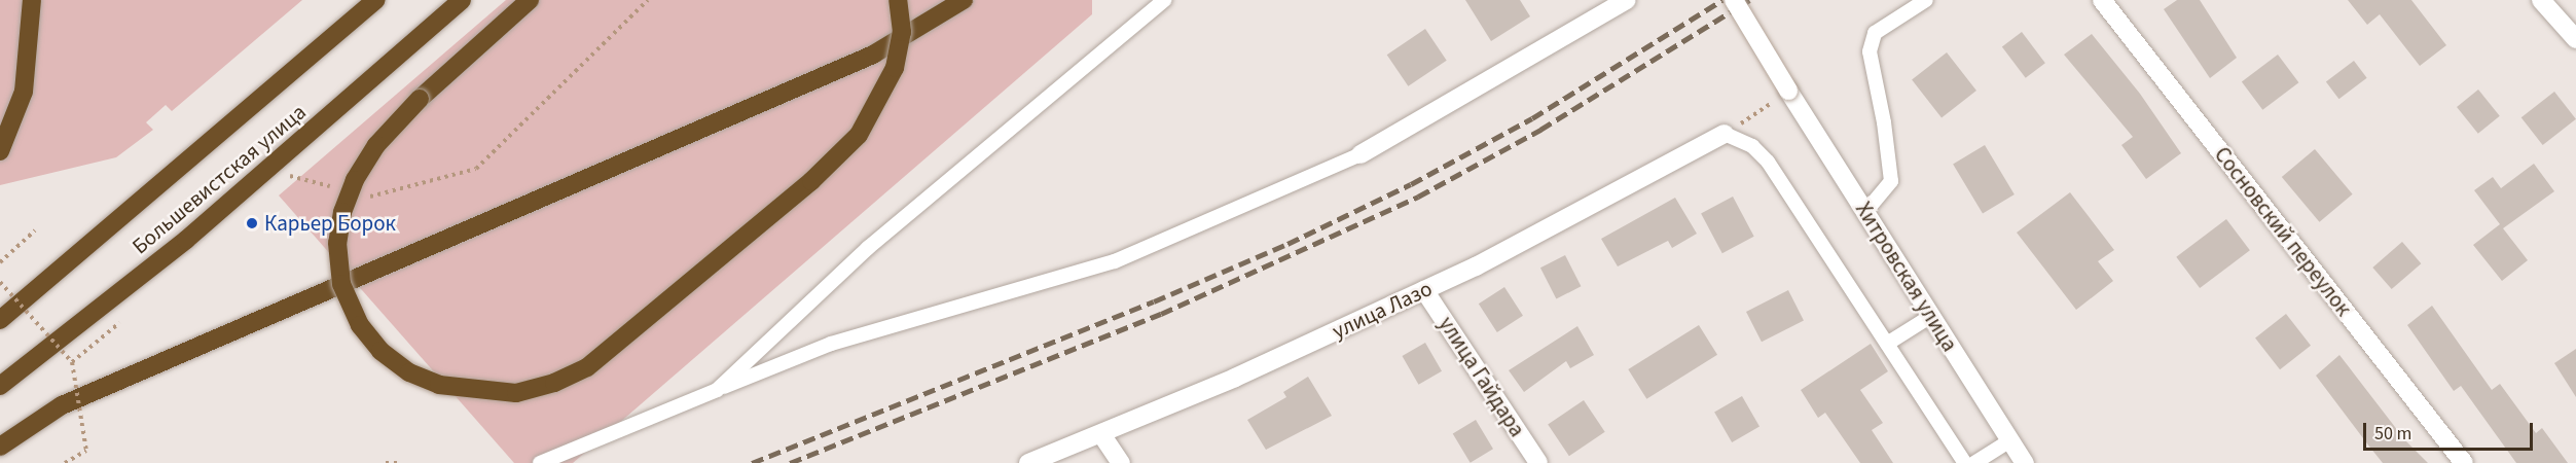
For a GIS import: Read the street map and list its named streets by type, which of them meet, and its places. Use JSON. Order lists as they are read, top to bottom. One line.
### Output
{"streets":{"highway":["Большевистская улица"],"street":["Сосновский переулок","Хитровская улица","улица Лазо","улица Гайдара"]},"crossings":[["улица Лазо","улица Гайдара"]],"places":["Карьер Борок"],"scale_bar":"50 m"}
